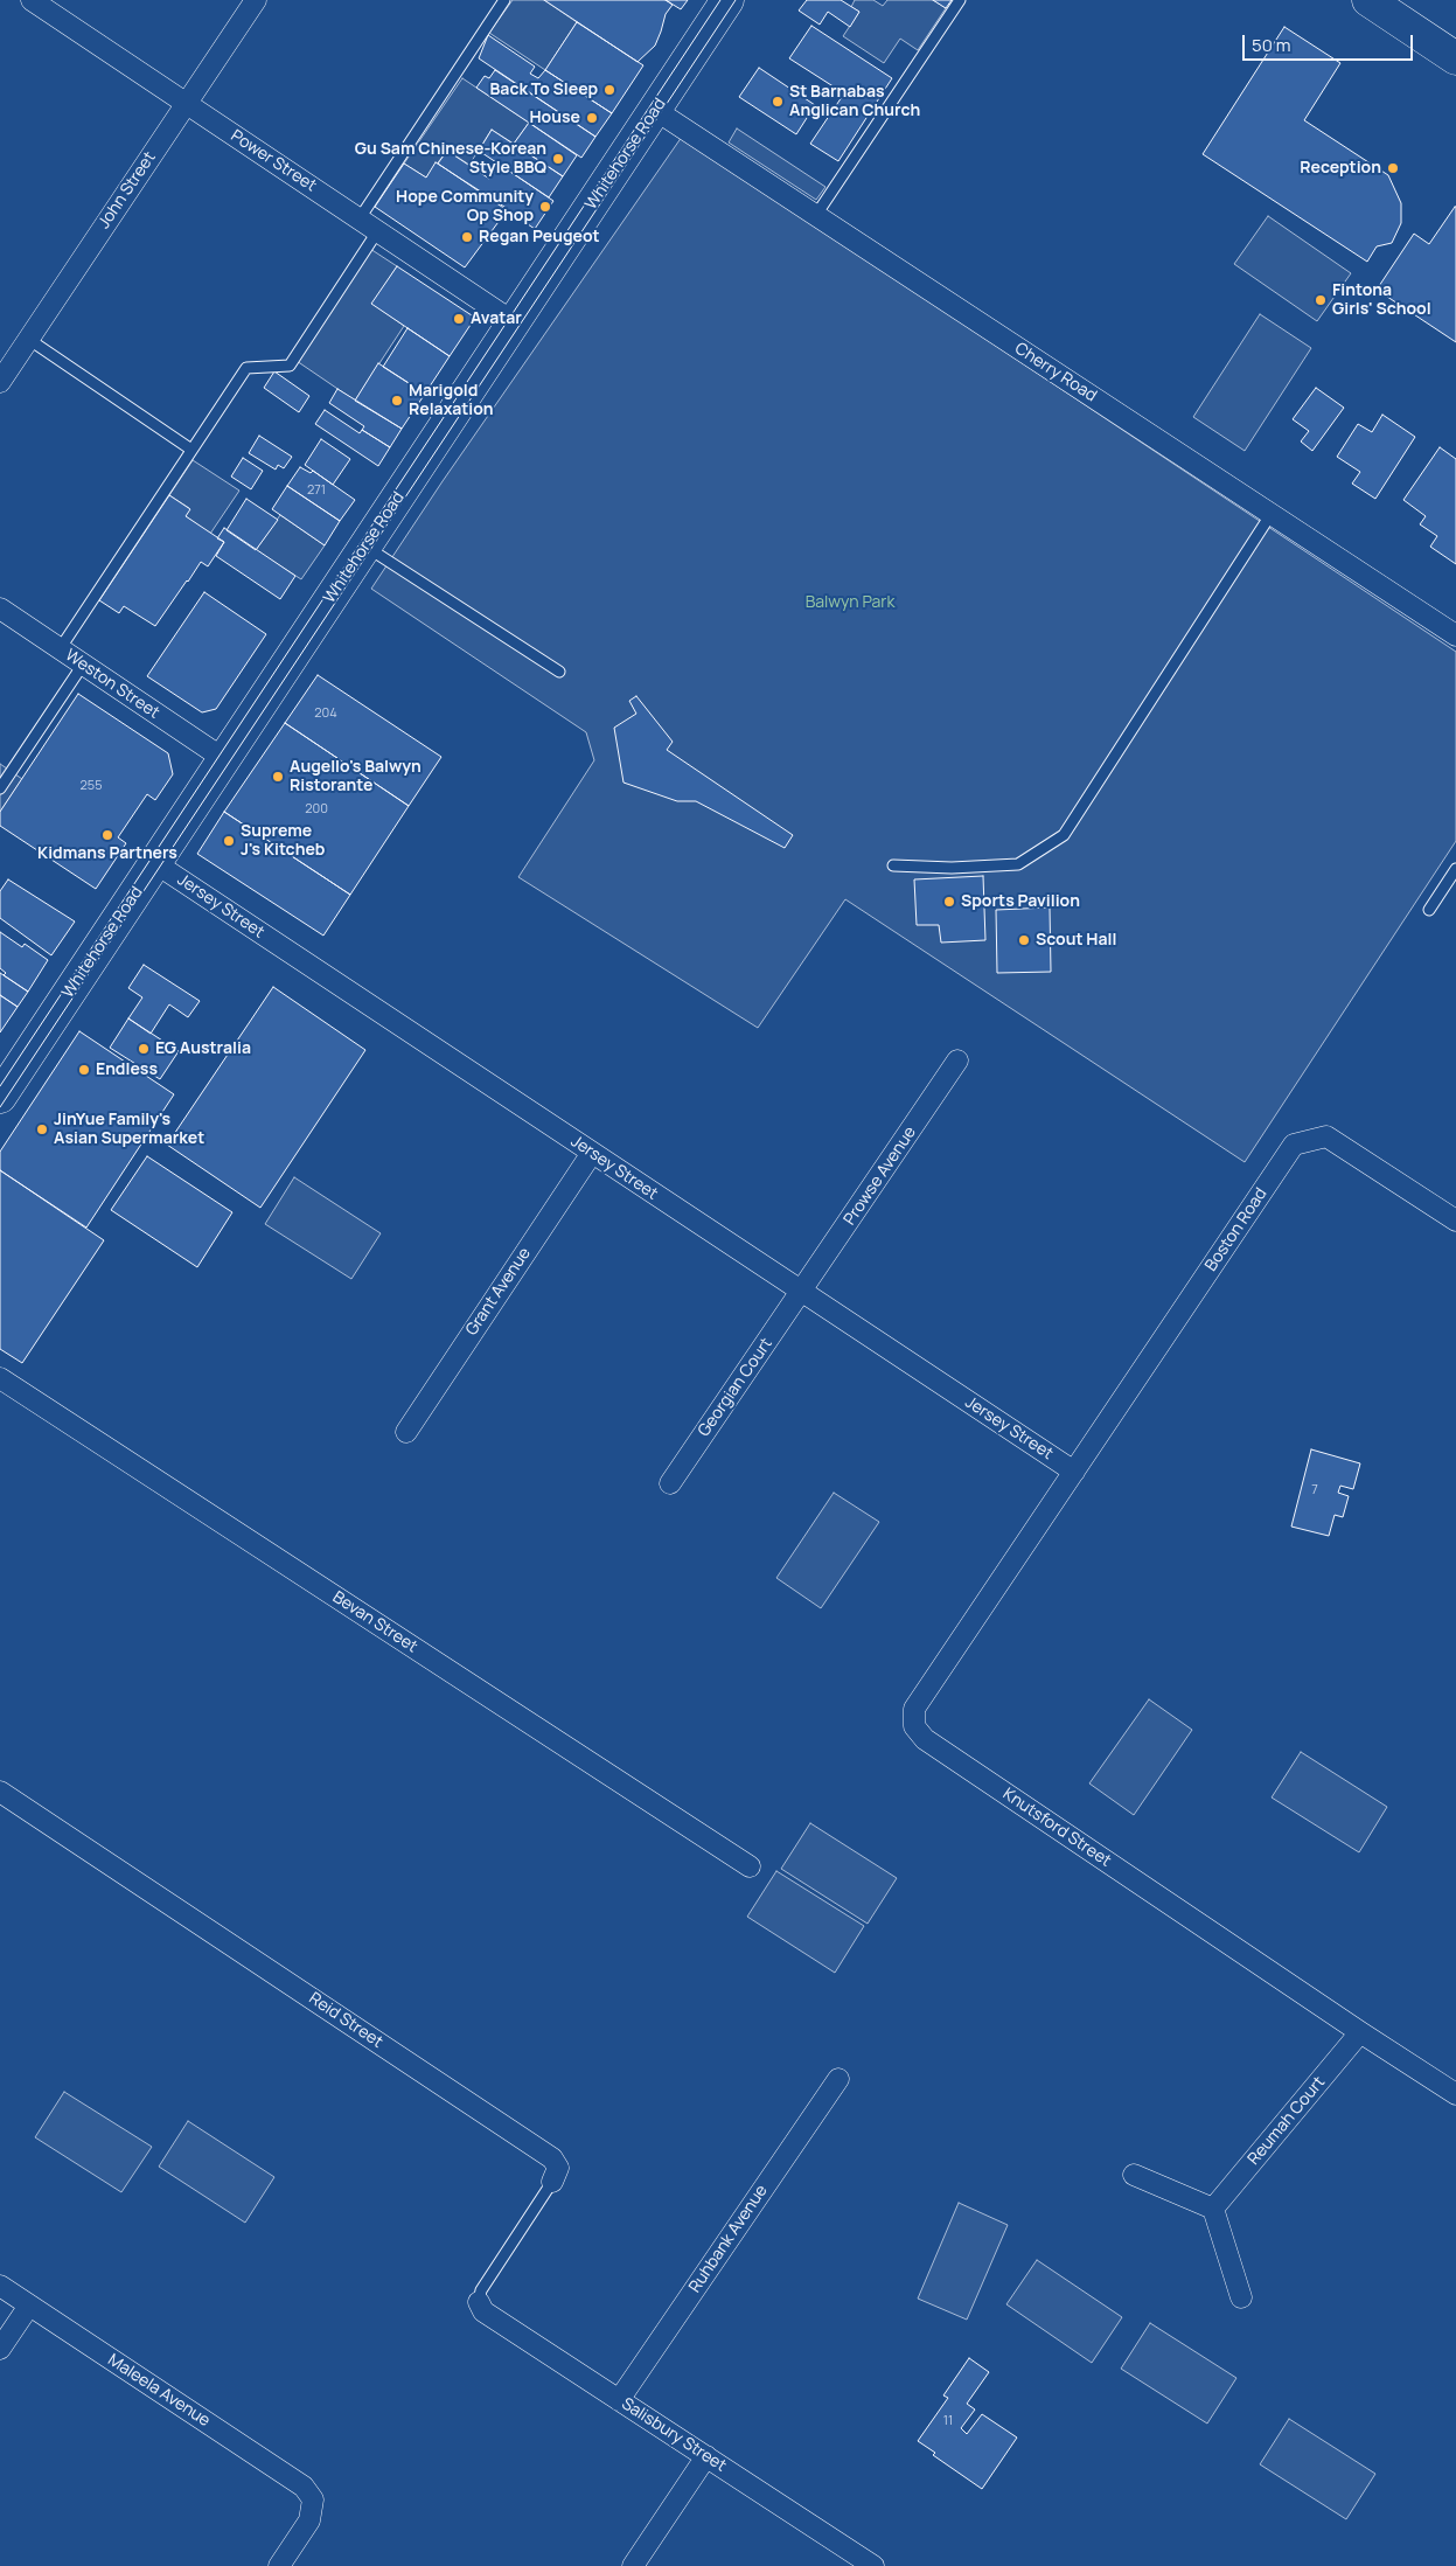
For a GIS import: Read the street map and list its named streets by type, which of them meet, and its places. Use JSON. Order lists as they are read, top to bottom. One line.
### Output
{"streets":{"main road":["Whitehorse Road"],"street":["Power Street","John Street","Cherry Road","Weston Street","Jersey Street","Prowse Avenue","Boston Road","Grant Avenue","Georgian Court","Bevan Street","Knutsford Street","Reid Street","Reumah Court","Ruhbank Avenue","Maleela Avenue","Salisbury Street"]},"crossings":[["Whitehorse Road","Power Street"],["Whitehorse Road","Cherry Road"],["Whitehorse Road","Weston Street"],["Whitehorse Road","Jersey Street"],["Power Street","John Street"],["Jersey Street","Prowse Avenue"],["Jersey Street","Boston Road"],["Jersey Street","Grant Avenue"],["Jersey Street","Georgian Court"],["Jersey Street","Knutsford Street"],["Prowse Avenue","Georgian Court"],["Boston Road","Knutsford Street"],["Knutsford Street","Reumah Court"],["Reid Street","Salisbury Street"],["Ruhbank Avenue","Salisbury Street"]],"parks":["Balwyn Park"],"places":["Back To Sleep","St Barnabas Anglican Church","House","Gu Sam Chinese-Korean Style BBQ","Reception","Hope Community Op Shop","Regan Peugeot","Fintona Girls' School","Avatar","Marigold Relaxation","Augello's Balwyn Ristorante","Kidmans Partners","Supreme J's Kitcheb","Sports Pavilion","Scout Hall","EG Australia","Endless","JinYue Family's Asian Supermarket"],"house_numbers":["271","204","255","200","7","11"],"scale_bar":"50 m"}
